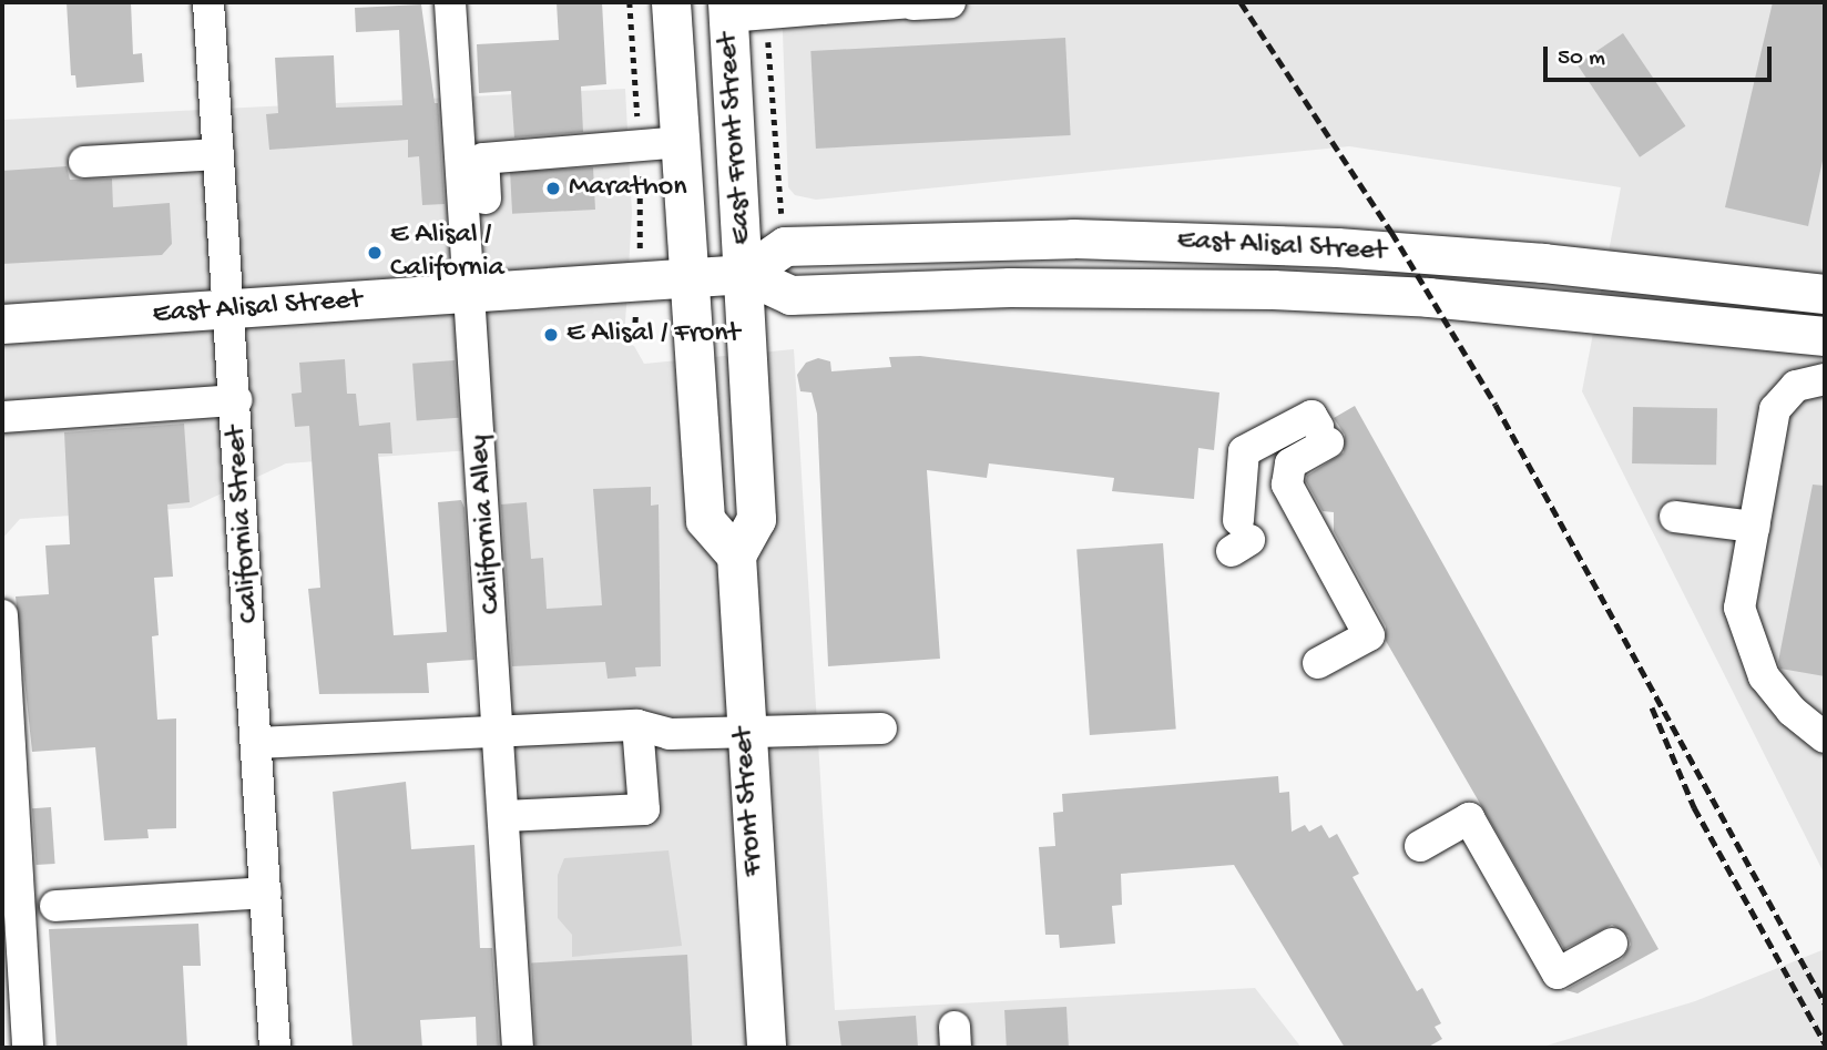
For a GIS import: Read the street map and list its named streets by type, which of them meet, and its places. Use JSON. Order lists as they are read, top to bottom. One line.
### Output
{"streets":{"main road":["East Front Street","East Alisal Street","Front Street"],"street":["California Street","California Alley"]},"crossings":[["East Front Street","East Alisal Street"],["East Alisal Street","California Street"],["East Alisal Street","California Alley"]],"places":["Marathon","E Alisal / California","E Alisal / Front"],"scale_bar":"50 m"}
